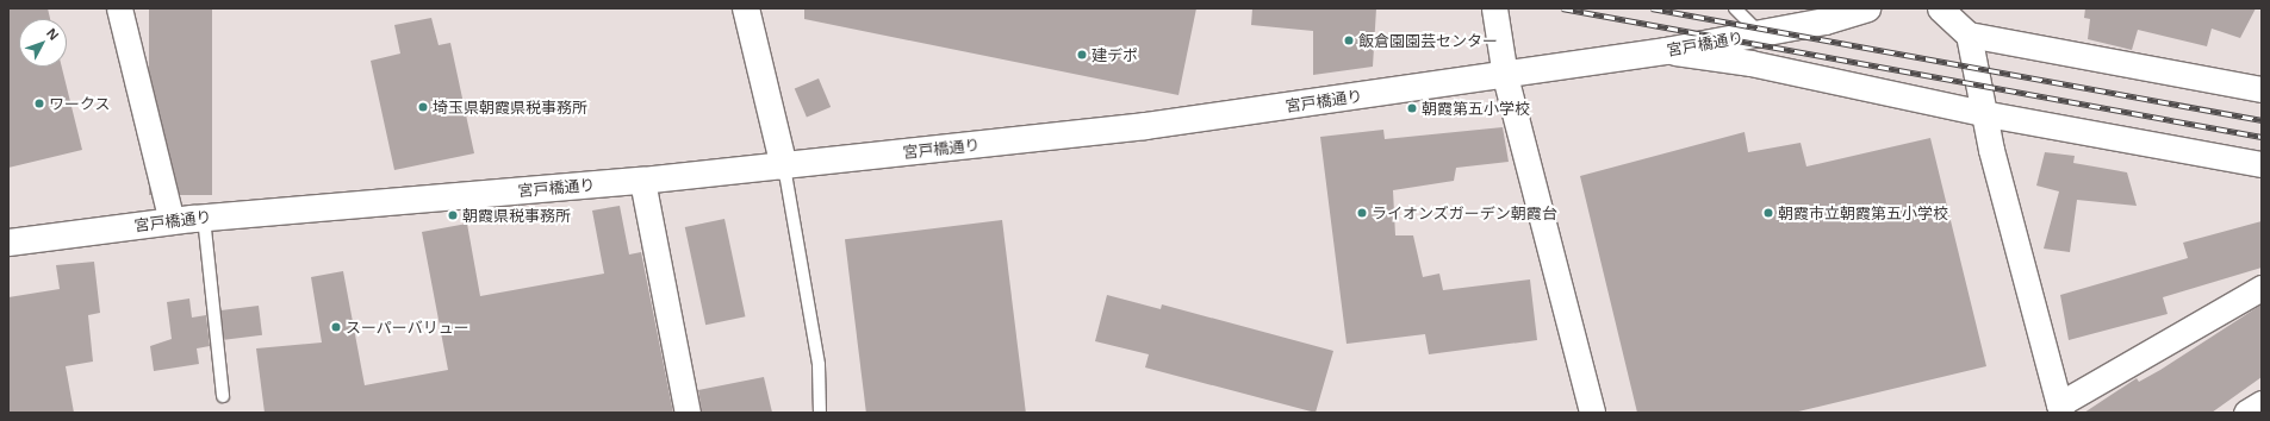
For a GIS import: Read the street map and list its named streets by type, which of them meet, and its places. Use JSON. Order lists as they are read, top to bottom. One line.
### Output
{"streets":{"street":["宮戸橋通り"]},"places":["飯倉園園芸センター","建デポ","ワークス","埼玉県朝霞県税事務所","朝霞第五小学校","ライオンズガーデン朝霞台","朝霞市立朝霞第五小学校","朝霞県税事務所","スーパーバリュー"],"north":"top right"}
